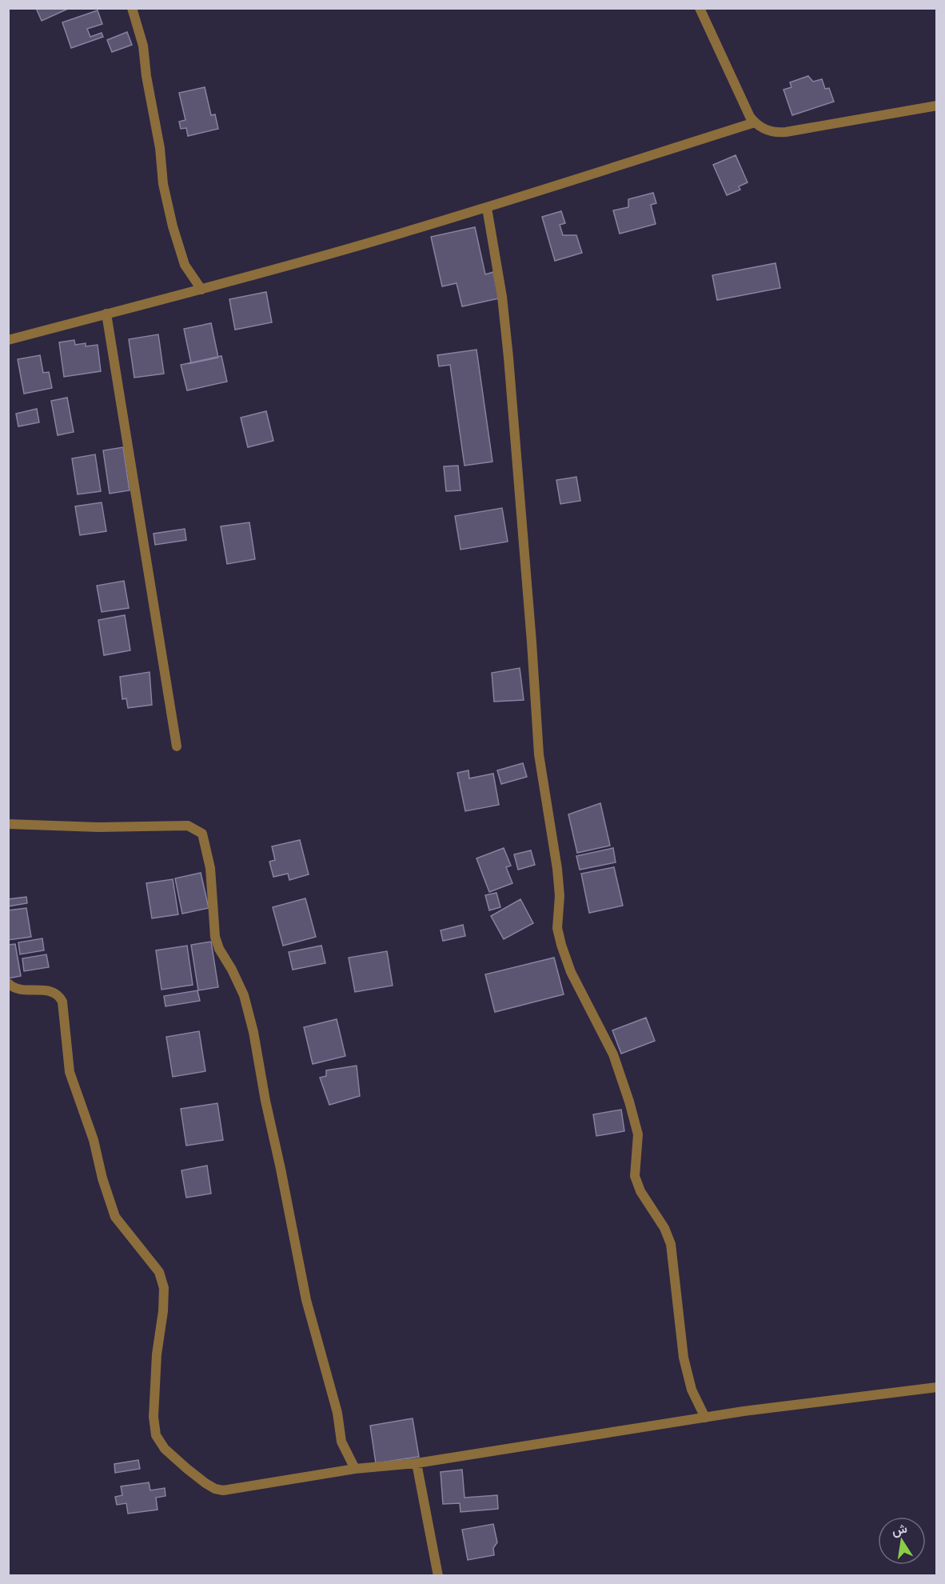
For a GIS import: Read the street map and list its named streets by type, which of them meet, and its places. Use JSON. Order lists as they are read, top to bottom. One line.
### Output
{"north":"top"}
